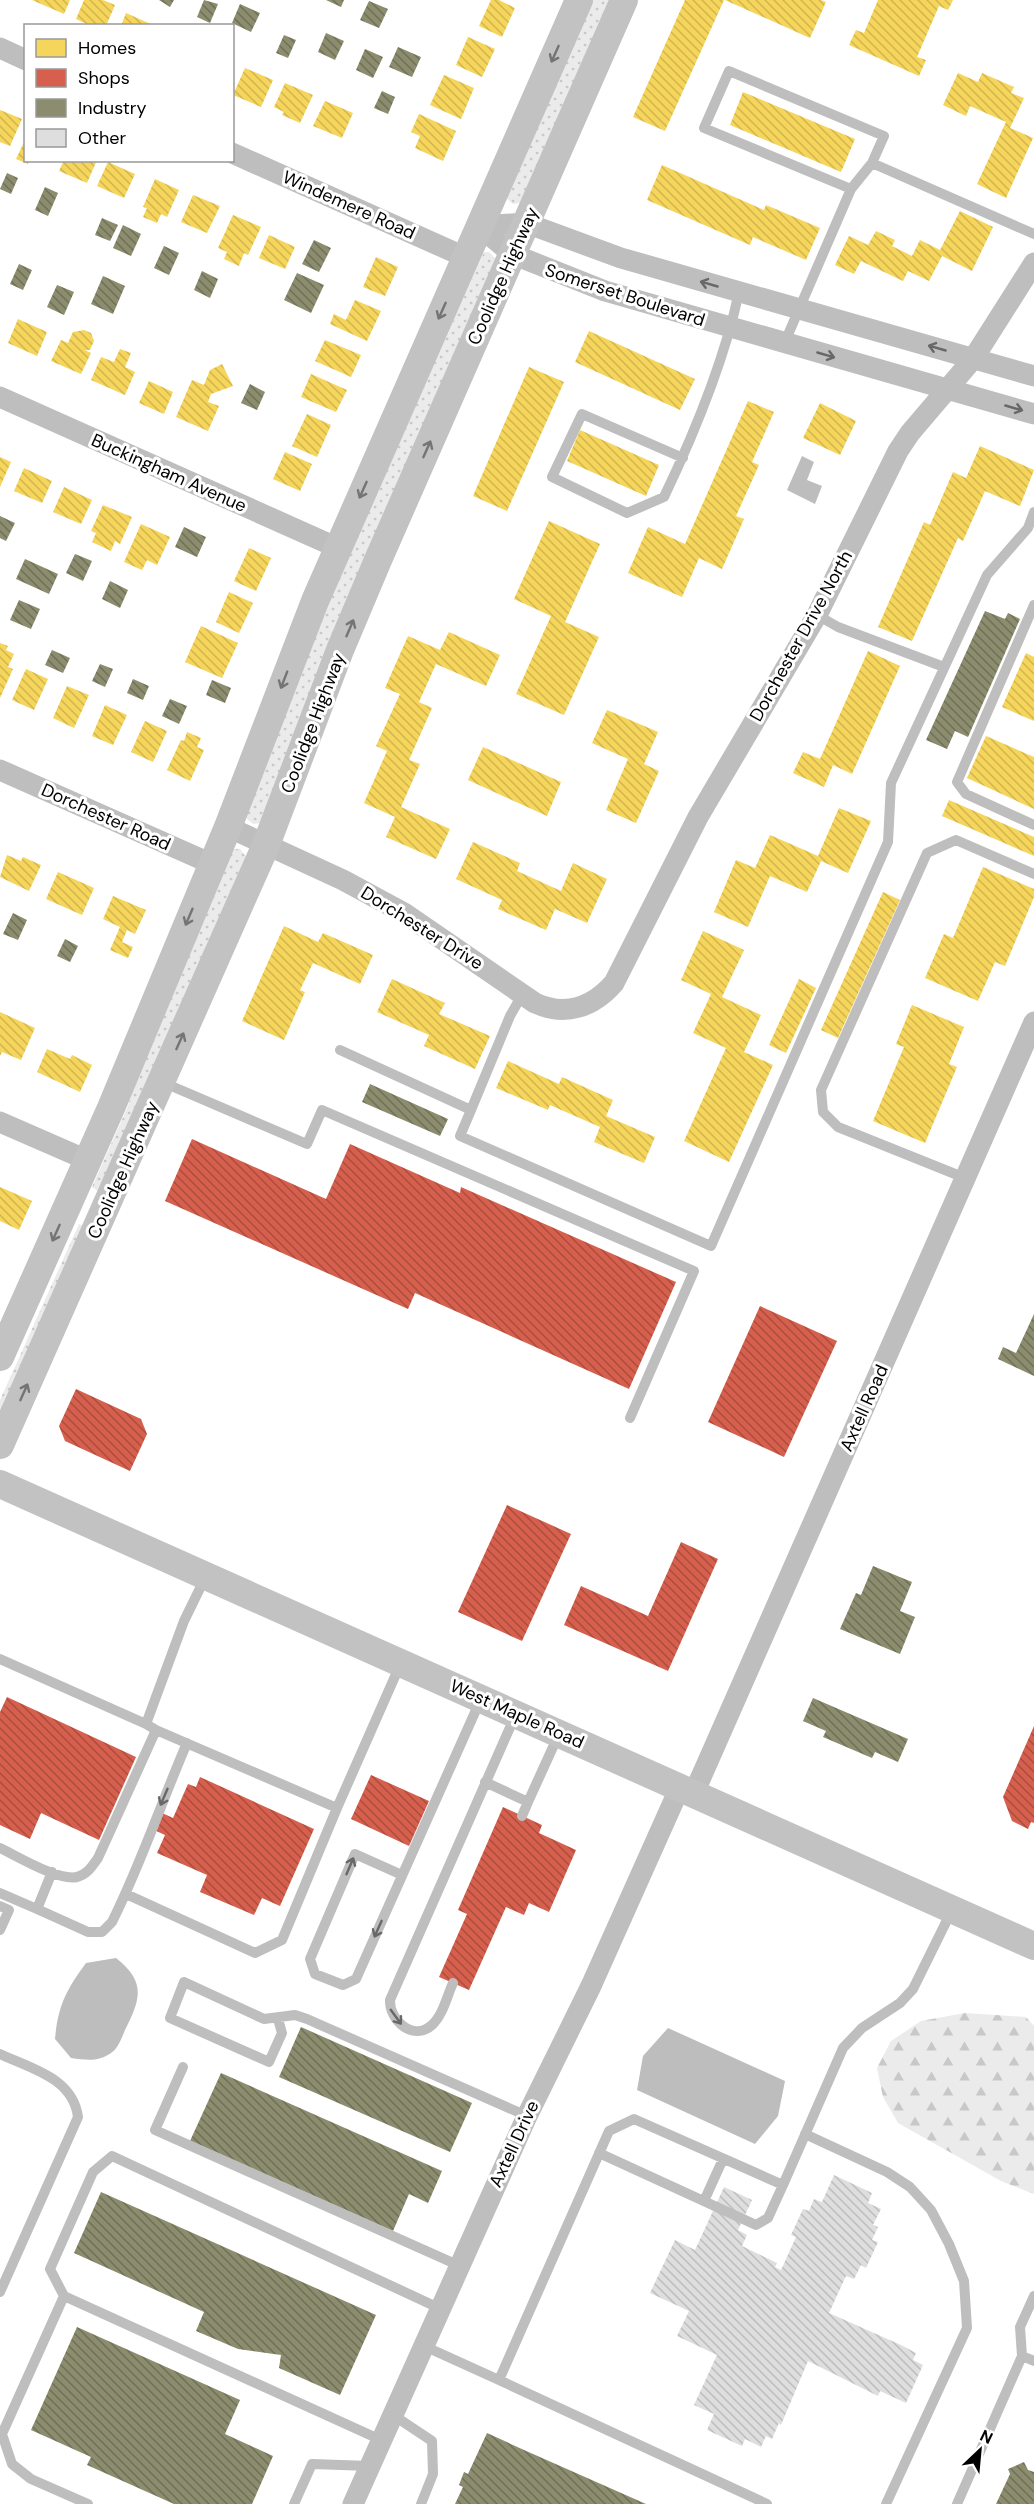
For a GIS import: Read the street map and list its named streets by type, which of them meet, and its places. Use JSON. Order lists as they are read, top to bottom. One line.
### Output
{"streets":{"main road":["Coolidge Highway","West Maple Road"],"street":["Windemere Road","Somerset Boulevard","Buckingham Avenue","Dorchester Drive North","Dorchester Road","Dorchester Drive","Axtell Road","Axtell Drive"]},"crossings":[["Windemere Road","Coolidge Highway"],["Coolidge Highway","Somerset Boulevard"],["Coolidge Highway","Buckingham Avenue"],["Coolidge Highway","Dorchester Road"],["Coolidge Highway","Dorchester Drive"],["Somerset Boulevard","Dorchester Drive North"],["Dorchester Drive North","Dorchester Drive"],["Axtell Road","West Maple Road"],["Axtell Road","Axtell Drive"],["West Maple Road","Axtell Drive"]],"legend":["Homes","Shops","Industry","Other"],"north":"top right"}
